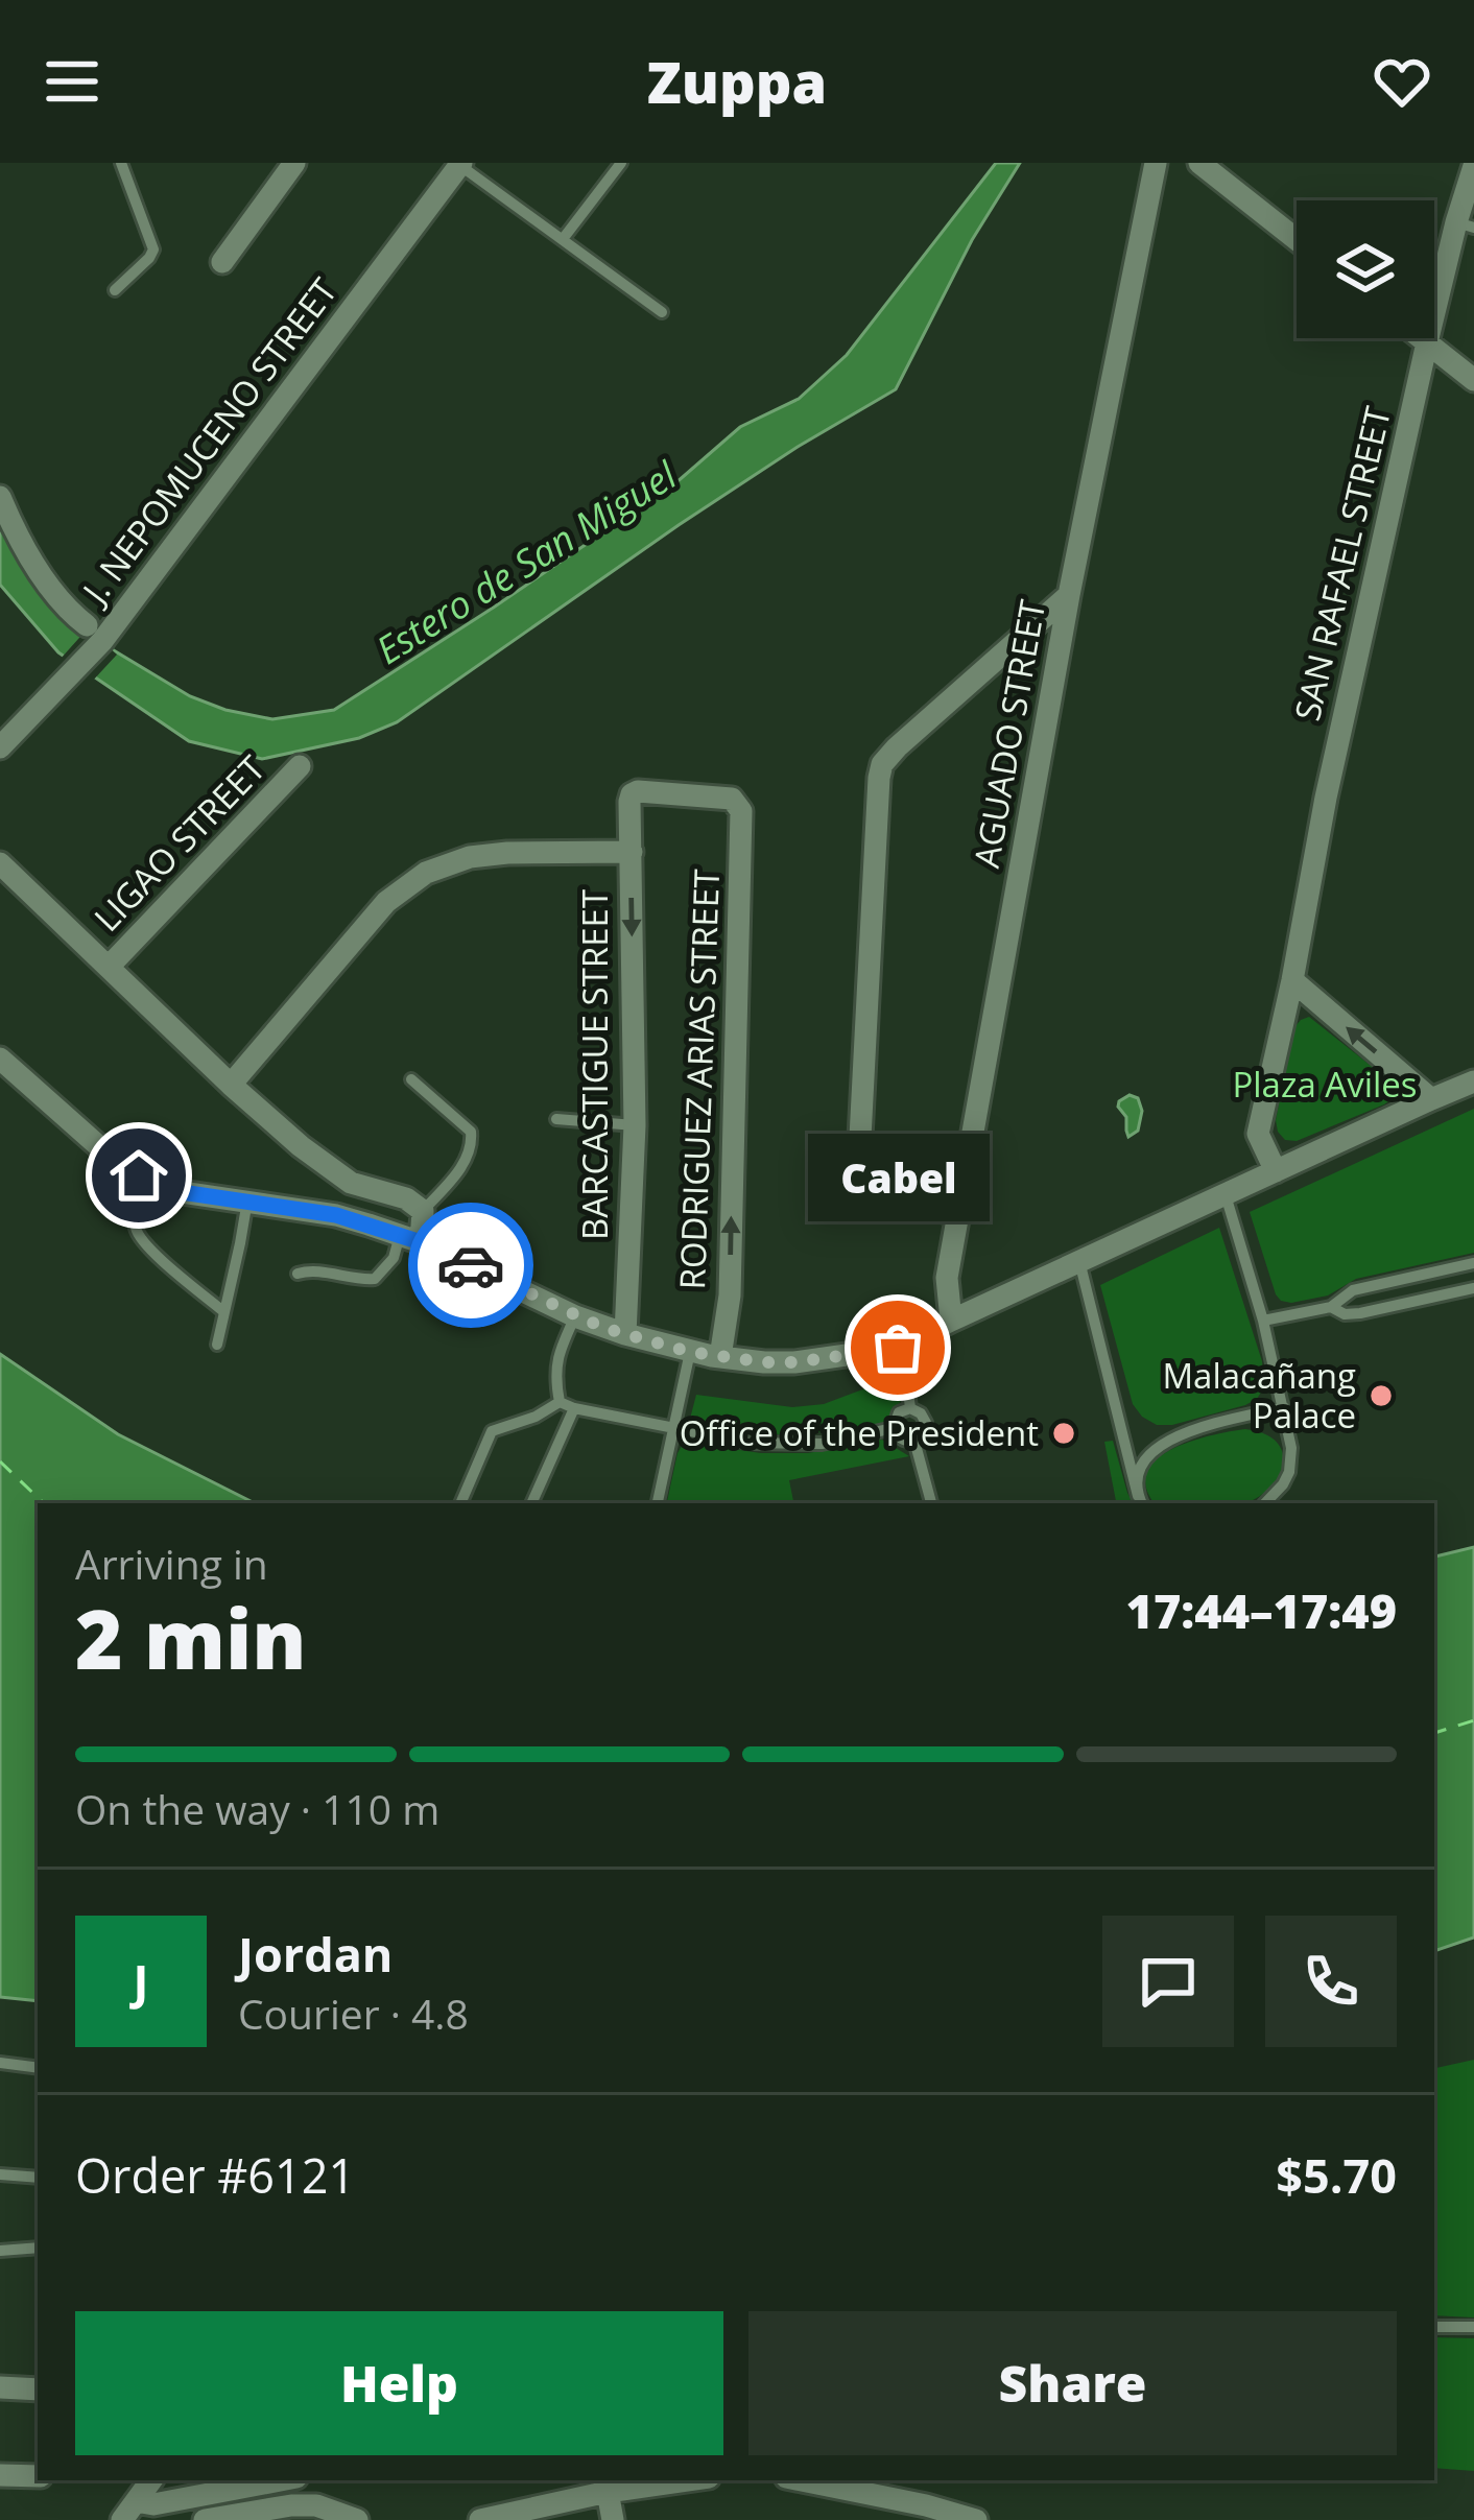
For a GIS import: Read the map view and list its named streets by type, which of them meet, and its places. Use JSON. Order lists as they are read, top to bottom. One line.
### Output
{"streets":{"street":["J. NEPOMUCENO STREET","SAN RAFAEL STREET","AGUADO STREET","LIGAO STREET","BARCASTIGUE STREET","RODRIGUEZ ARIAS STREET"]},"crossings":[["BARCASTIGUE STREET","RODRIGUEZ ARIAS STREET"]],"one_way":["BARCASTIGUE STREET","RODRIGUEZ ARIAS STREET"],"water":["Estero de San Miguel"],"parks":["Plaza Aviles"],"places":["Cabel","Malacañang Palace","Office of the President"],"page":{"header":"Zuppa","bubble":"Cabel","heading":["2 min","Arriving in","17:44–17:49"],"panel":["Jordan","Courier · 4.8","Order #6121","$5.70"],"bar":"On the way · 110 m","round":"J","buttons":["Help","Share"]}}
